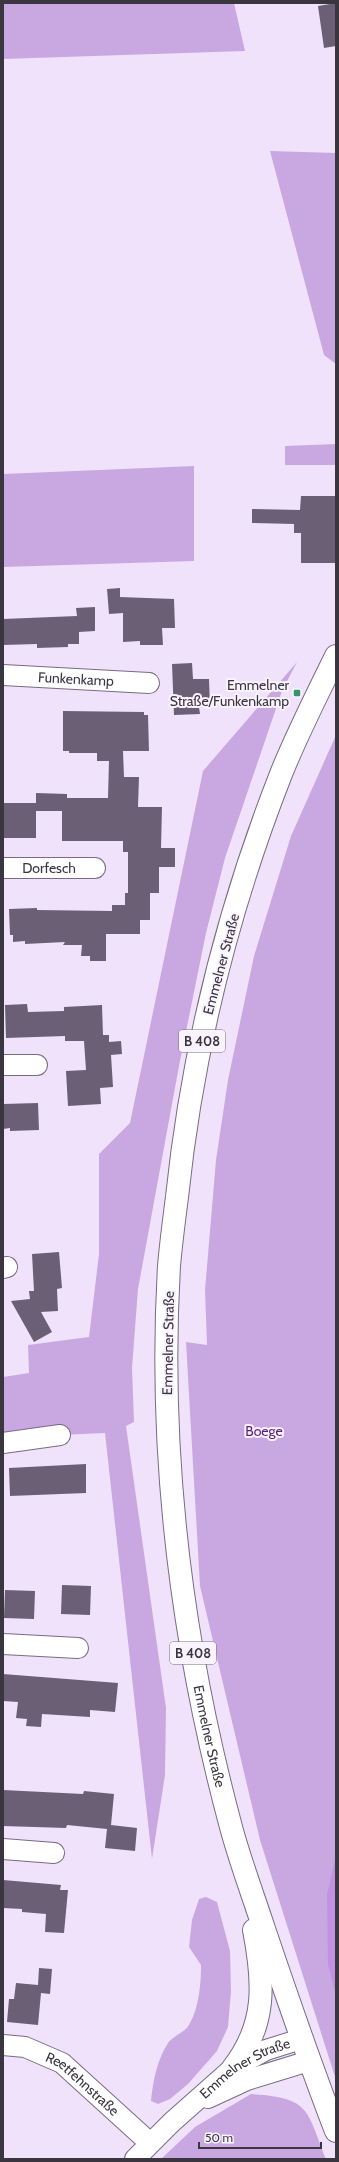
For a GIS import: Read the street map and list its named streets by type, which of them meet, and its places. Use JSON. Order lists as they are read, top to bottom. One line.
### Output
{"streets":{"main road":["Emmelner Straße","B 408"],"street":["Funkenkamp","Dorfesch","Reetfehnstraße"]},"crossings":[["Emmelner Straße","B 408"],["Emmelner Straße","Reetfehnstraße"]],"parks":["Boege"],"places":{"transit":["Emmelner Straße/Funkenkamp"]},"scale_bar":"50 m"}
